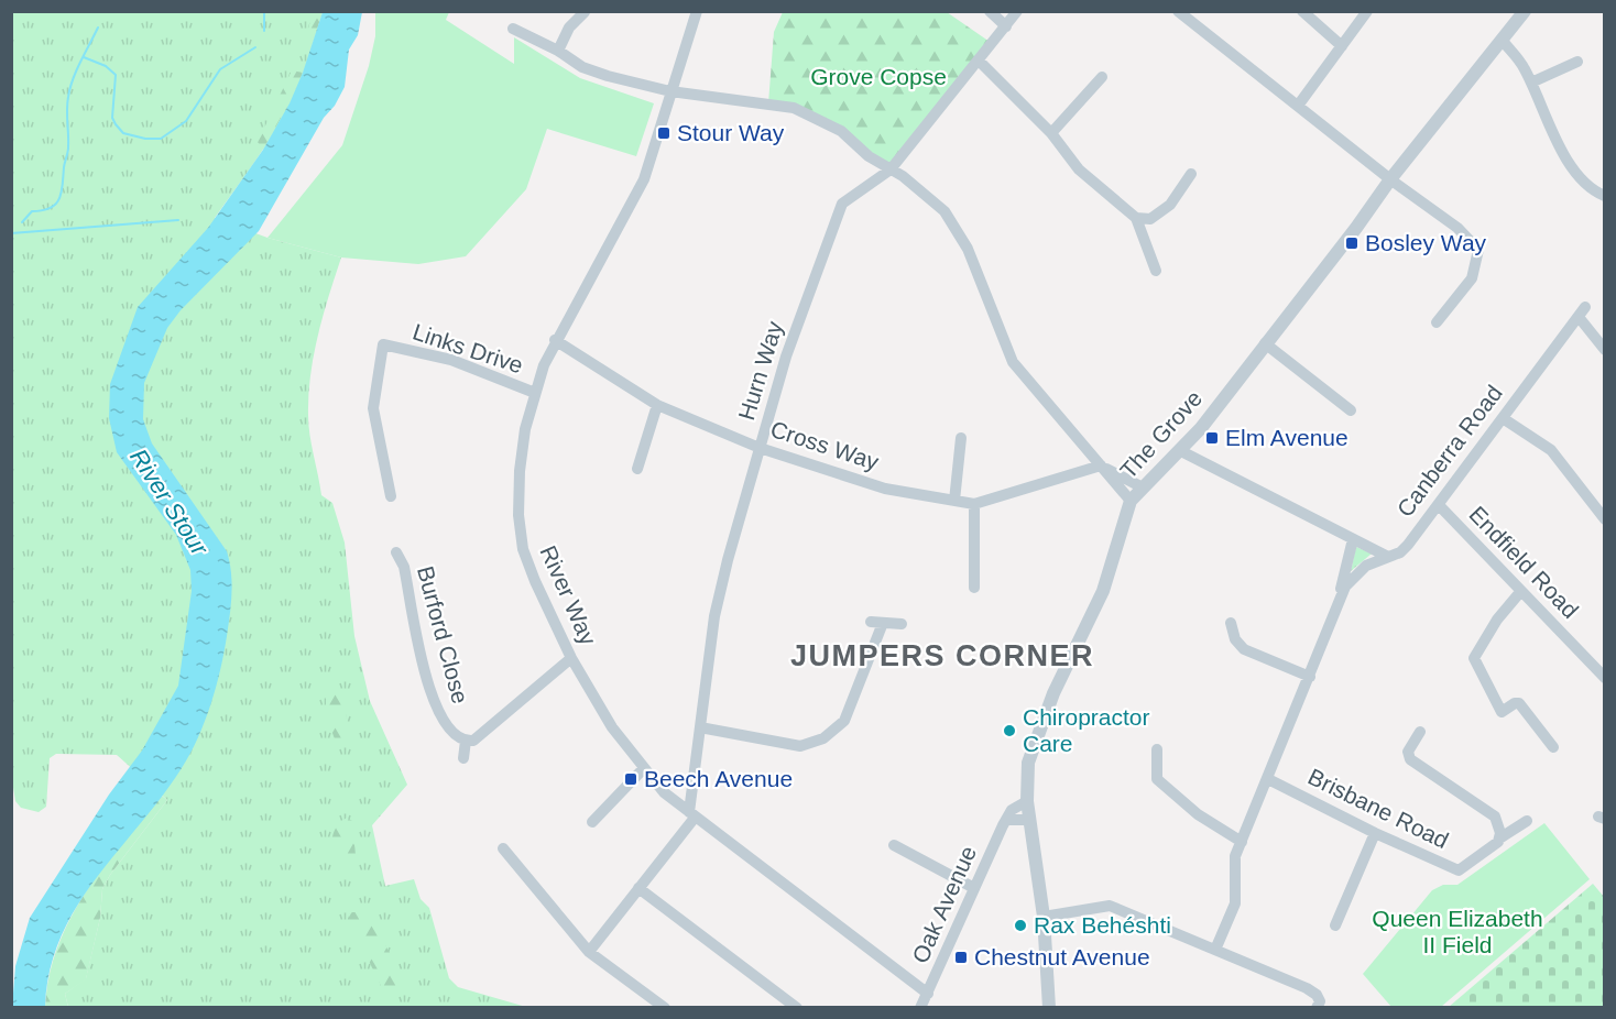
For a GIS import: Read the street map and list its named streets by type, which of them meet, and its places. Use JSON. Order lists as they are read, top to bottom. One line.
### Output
{"streets":{"street":["Links Drive","Hurn Way","The Grove","Cross Way","Canberra Road","Endfield Road","River Way","Burford Close","Brisbane Road","Oak Avenue"]},"crossings":[["Links Drive","River Way"],["Hurn Way","Cross Way"],["Hurn Way","River Way"],["The Grove","Oak Avenue"],["Cross Way","River Way"],["Canberra Road","Endfield Road"],["Canberra Road","Brisbane Road"],["River Way","Burford Close"],["River Way","Oak Avenue"]],"districts":["JUMPERS CORNER"],"water":["River Stour"],"parks":["Grove Copse","Queen Elizabeth II Field"],"places":{"transit":["Stour Way","Bosley Way","Elm Avenue","Beech Avenue","Chestnut Avenue"],"other":["Chiropractor Care","Rax Behéshti"]}}
